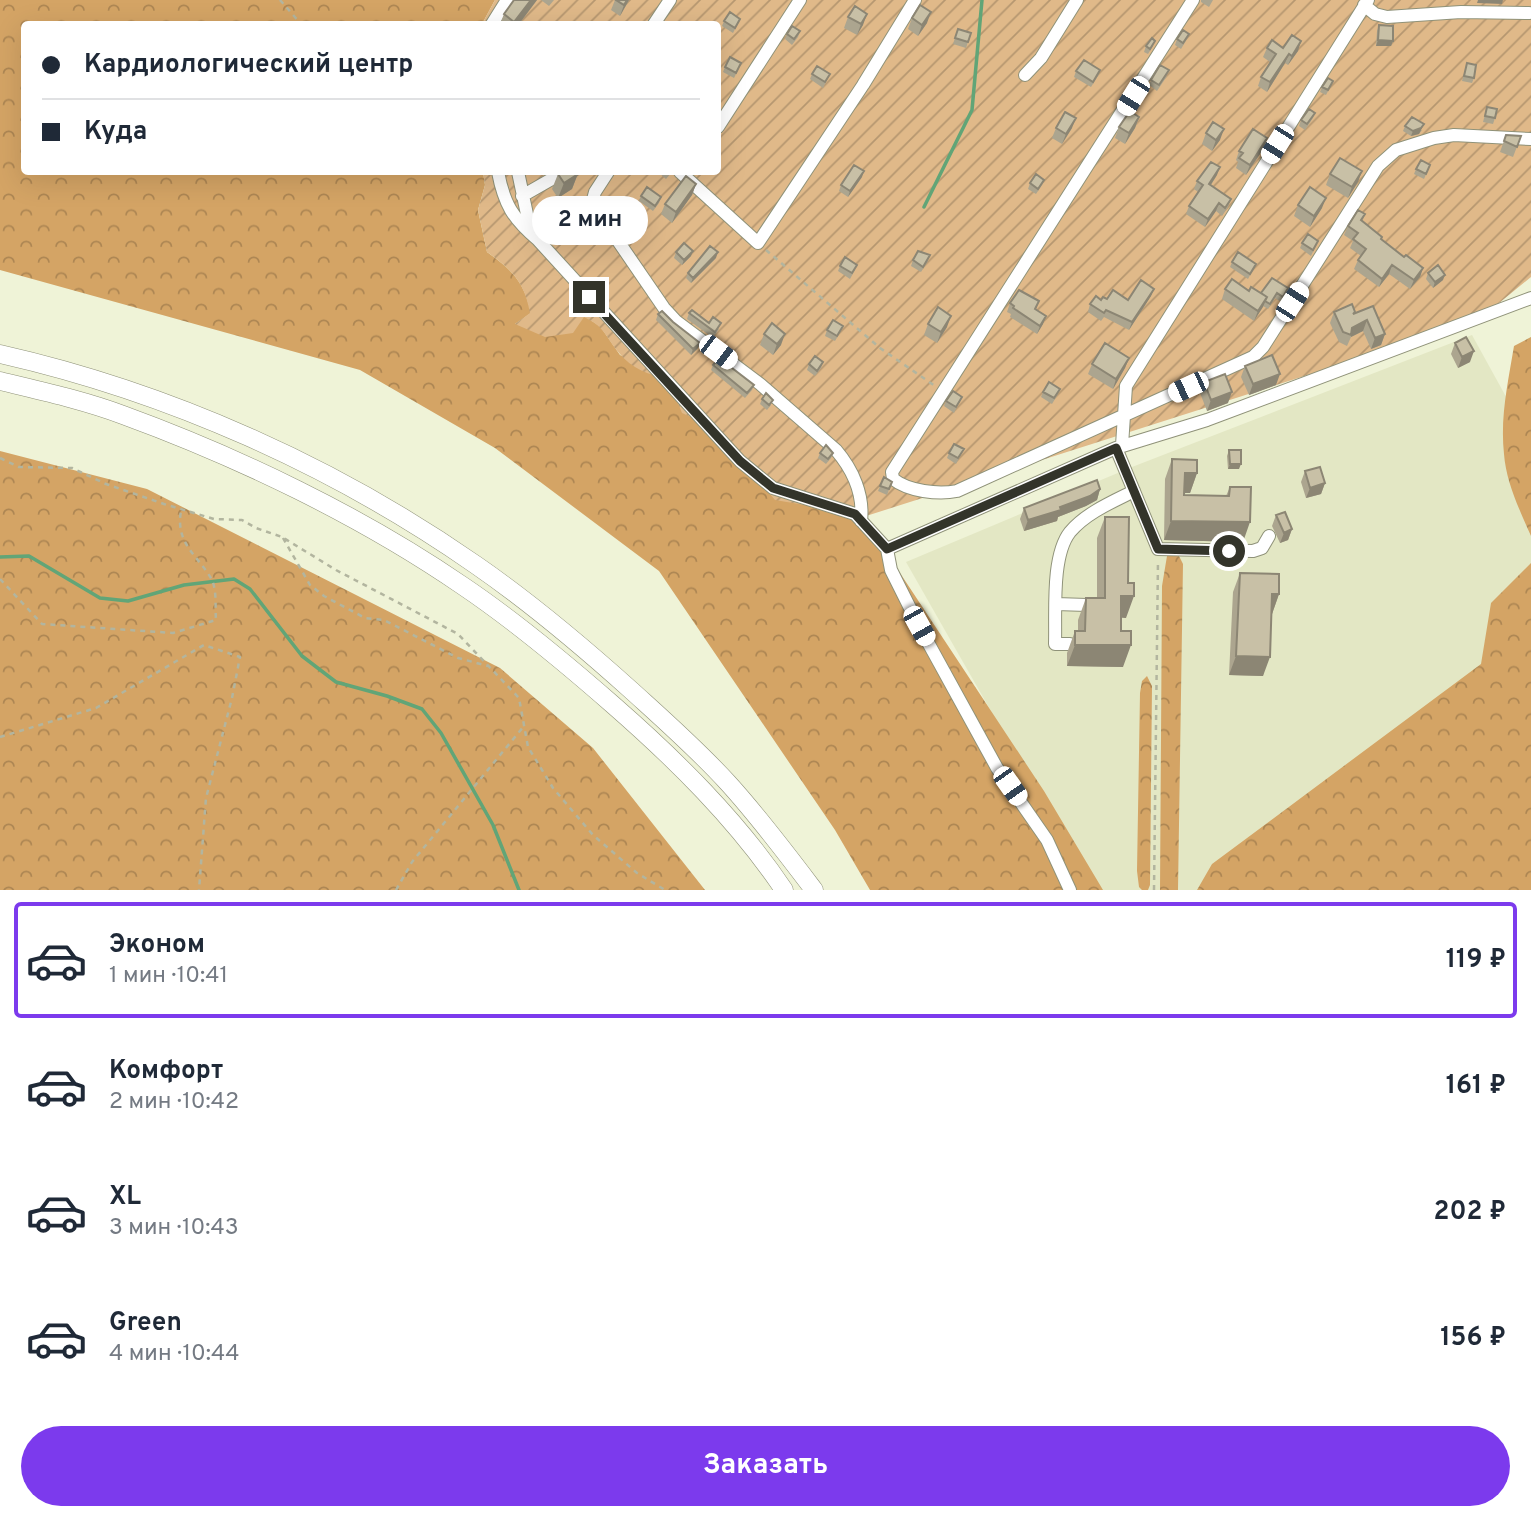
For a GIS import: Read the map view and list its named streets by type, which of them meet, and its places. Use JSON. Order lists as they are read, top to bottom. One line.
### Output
{"page":{"banner":["Кардиологический центр","Куда"],"bubble":"2 мин","list":[{"name":"Эконом","note":"1 мин · 10:41","value":"119 ₽"},{"name":"Комфорт","note":"2 мин · 10:42","value":"161 ₽"},{"name":"XL","note":"3 мин · 10:43","value":"202 ₽"},{"name":"Green","note":"4 мин · 10:44","value":"156 ₽"}],"buttons":"Заказать"}}
